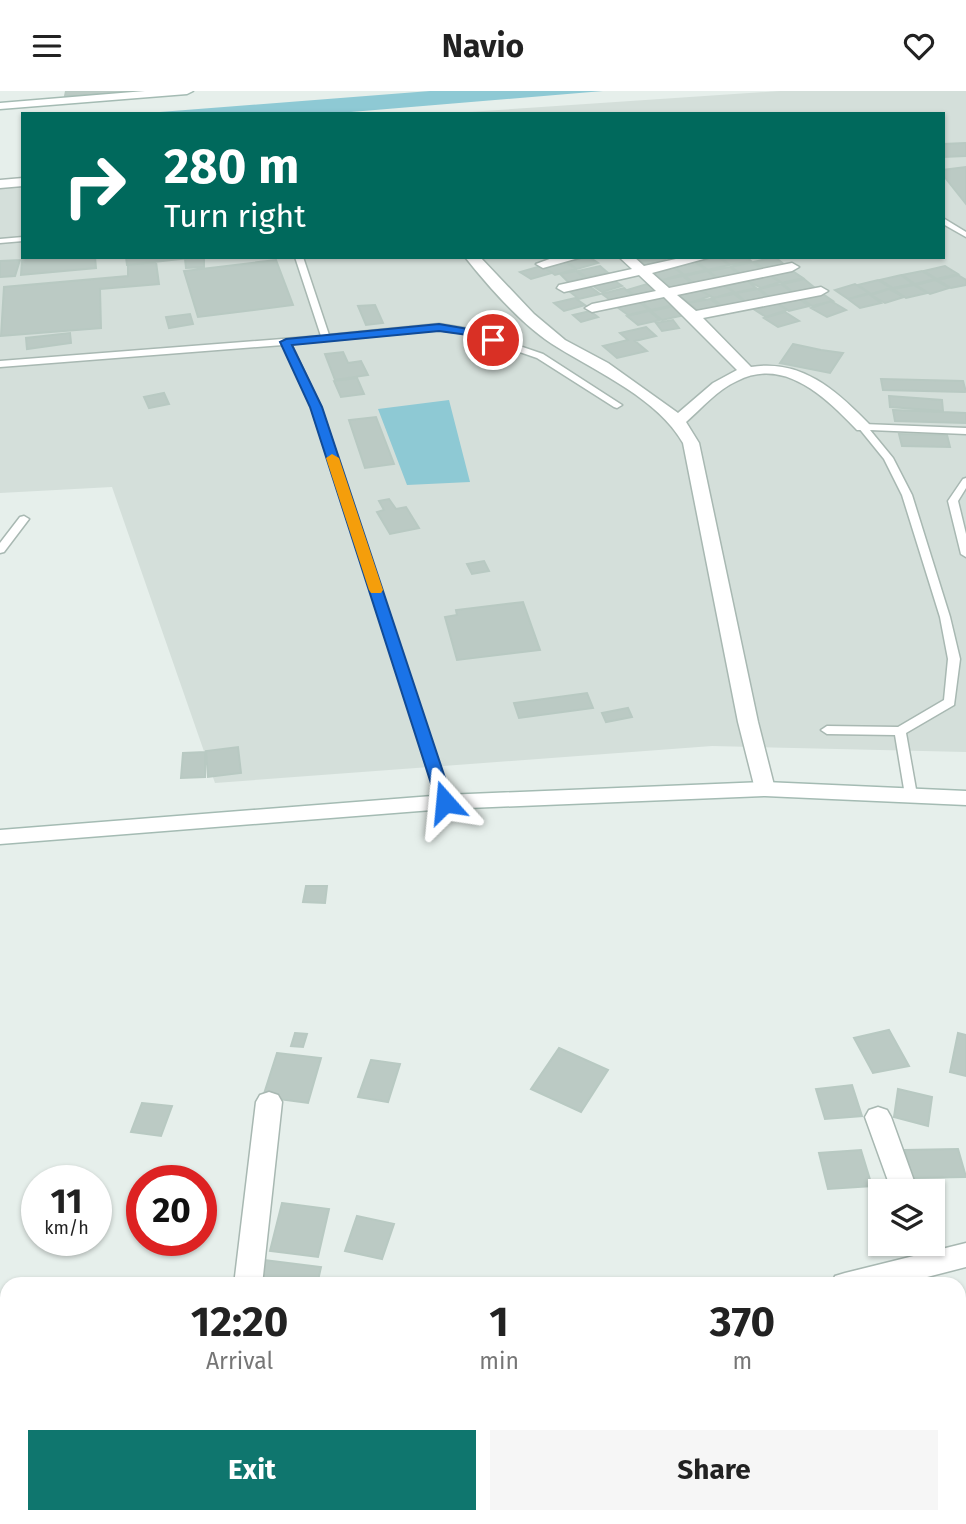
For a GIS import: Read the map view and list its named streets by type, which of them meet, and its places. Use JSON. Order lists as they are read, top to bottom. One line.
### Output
{"page":{"header":"Navio","turn":["280 m","Turn right"],"speed":"11 km/h","limit":"20","eta":["12:20","Arrival","1","min","370","m"],"buttons":["Exit","Share"]}}
